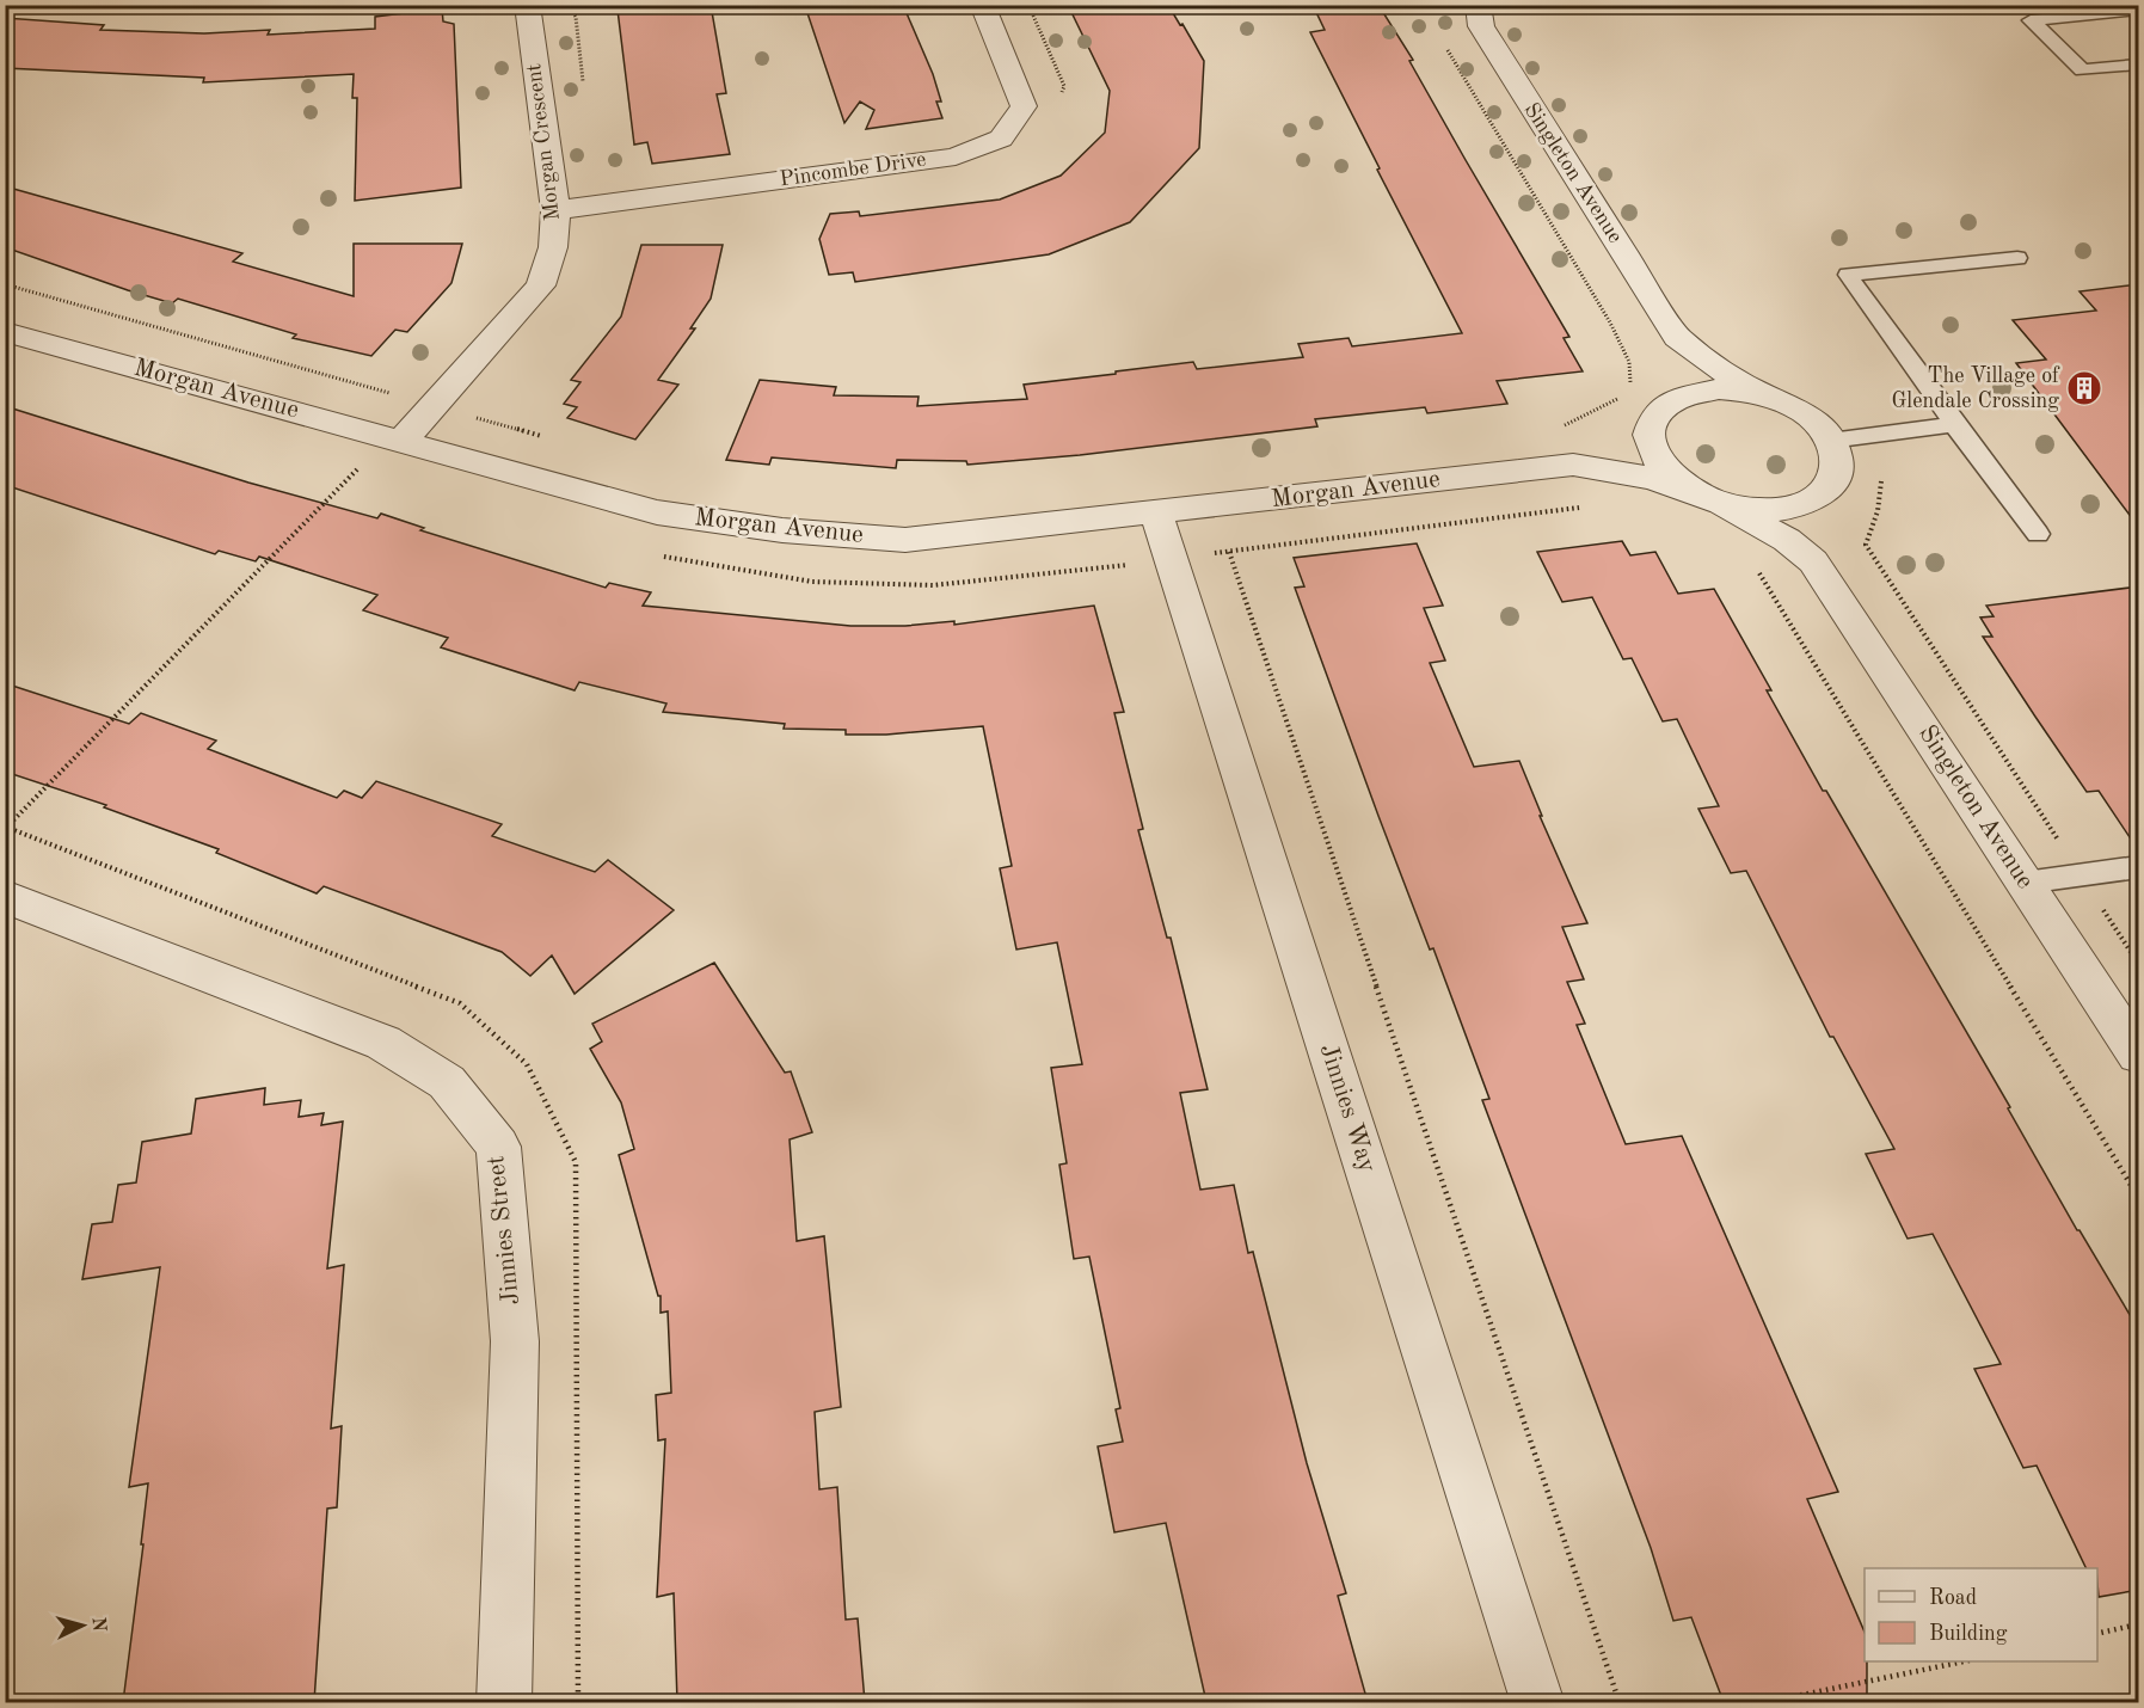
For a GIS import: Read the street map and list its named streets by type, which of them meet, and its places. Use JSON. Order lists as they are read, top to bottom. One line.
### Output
{"streets":{"street":["Morgan Crescent","Pincombe Drive","Singleton Avenue","Morgan Avenue","Jinnies Way","Jinnies Street"]},"crossings":[["Morgan Crescent","Pincombe Drive"],["Morgan Crescent","Morgan Avenue"],["Singleton Avenue","Morgan Avenue"],["Morgan Avenue","Jinnies Way"]],"places":{"building":["The Village of Glendale Crossing"]},"legend":["Road","Building"],"north":"right"}
